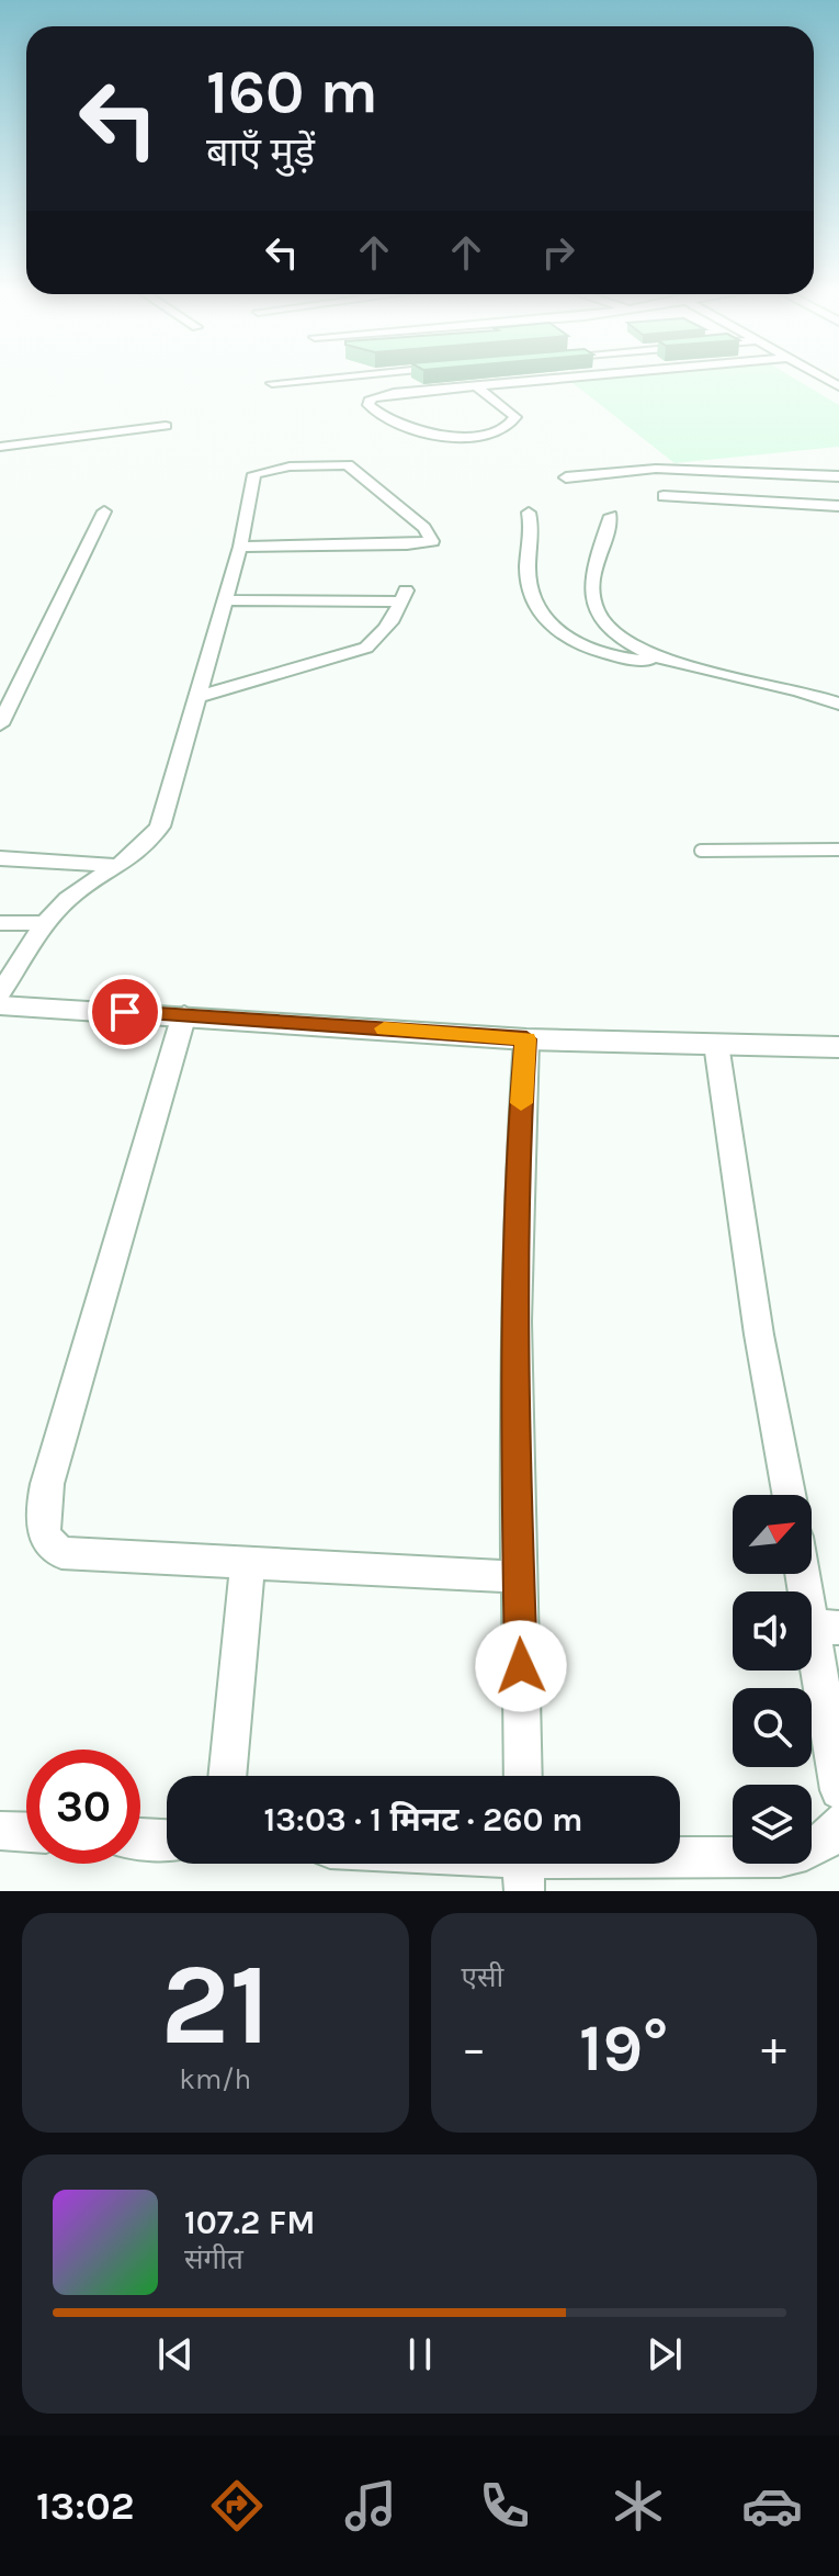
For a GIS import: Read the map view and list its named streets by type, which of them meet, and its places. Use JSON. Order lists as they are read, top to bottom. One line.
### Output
{"north":"top right","page":{"turn":["160 m","बाएँ मुड़ें"],"limit":"30","trip":"13:03 · 1 मिनट · 260 m","tile":[["21","km/h"],"एसी"],"heat":["−","19°","+"],"song":["107.2 FM","संगीत"],"tabs":"13:02"}}
